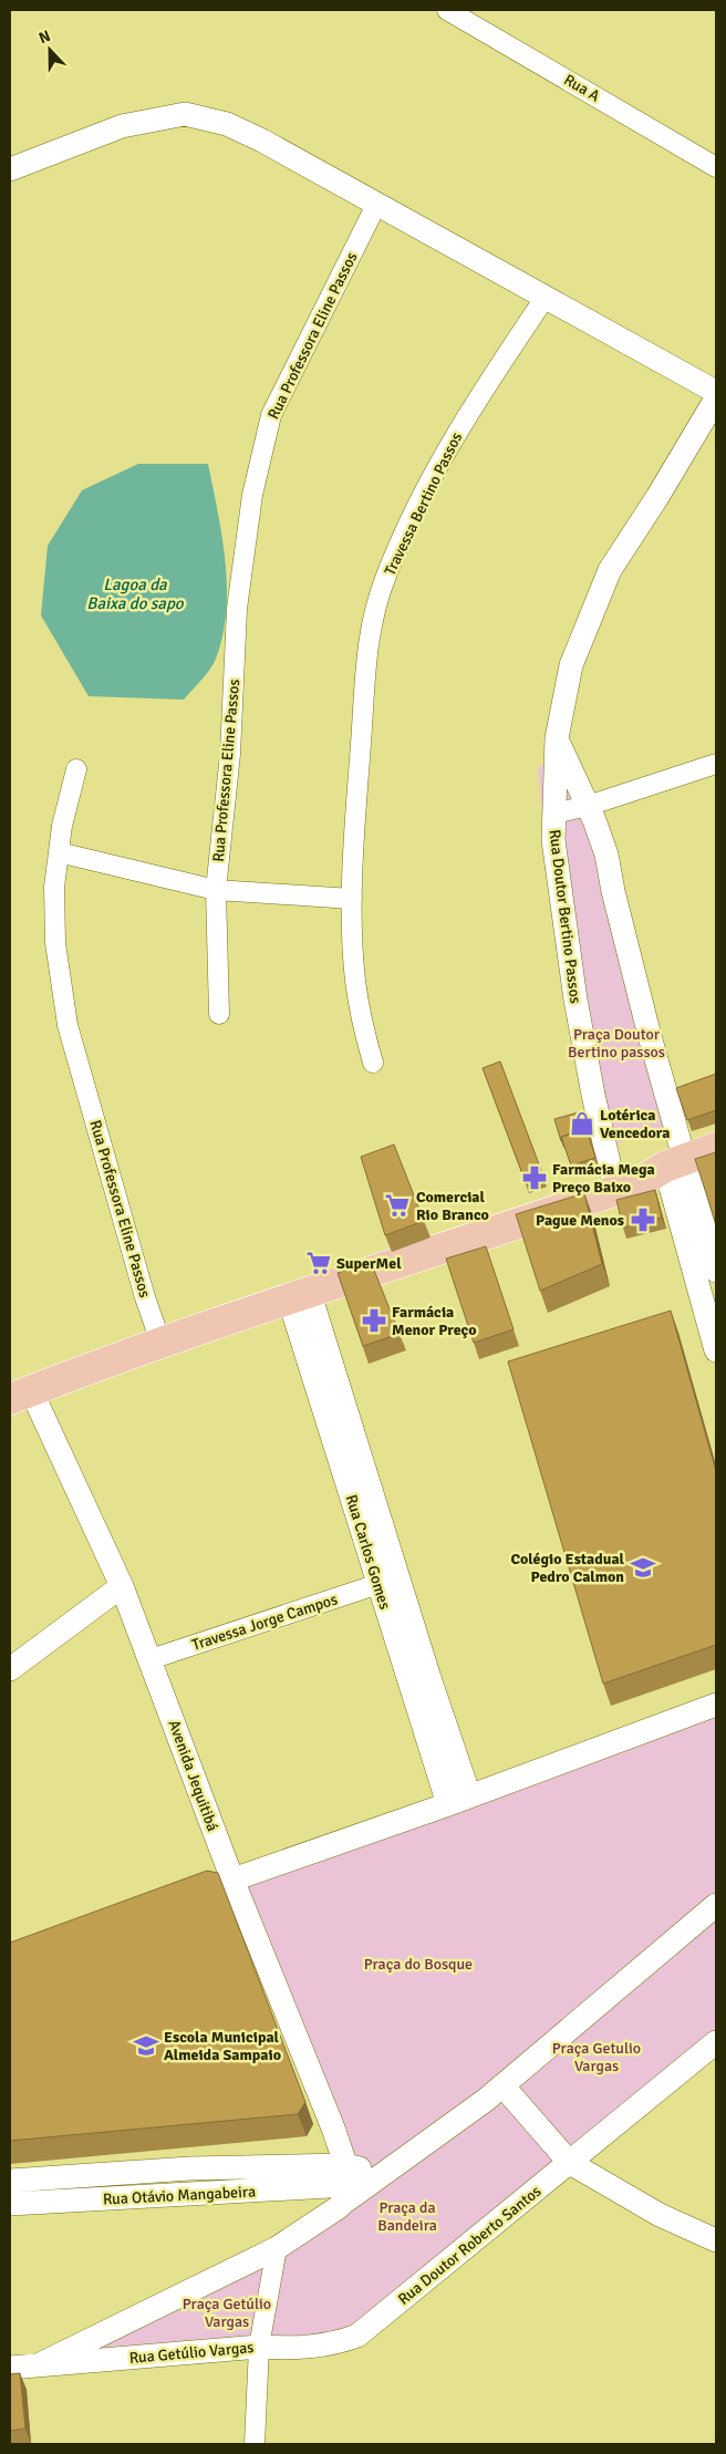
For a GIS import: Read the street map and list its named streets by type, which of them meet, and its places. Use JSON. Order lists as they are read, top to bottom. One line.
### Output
{"streets":{"street":["Rua A","Rua Professora Eline Passos","Travessa Bertino Passos","Rua Doutor Bertino Passos","Rua Carlos Gomes","Travessa Jorge Campos","Avenida Jequitibá","Rua Otávio Mangabeira","Rua Doutor Roberto Santos","Rua Getúlio Vargas"]},"crossings":[["Rua Carlos Gomes","Travessa Jorge Campos"],["Travessa Jorge Campos","Avenida Jequitibá"],["Avenida Jequitibá","Rua Otávio Mangabeira"],["Rua Doutor Roberto Santos","Rua Getúlio Vargas"]],"water":["Lagoa da Baixa do sapo"],"parks":["Praça Doutor Bertino passos","Praça do Bosque","Praça Getulio Vargas","Praça da Bandeira","Praça Getúlio Vargas"],"places":{"shop":["Lotérica Vencedora"],"pharmacy":["Farmácia Mega Preço Baixo","Pague Menos","Farmácia Menor Preço"],"supermarket":["Comercial Rio Branco","SuperMel"],"school or university":["Colégio Estadual Pedro Calmon","Escola Municipal Almeida Sampaio"]},"north":"top"}
